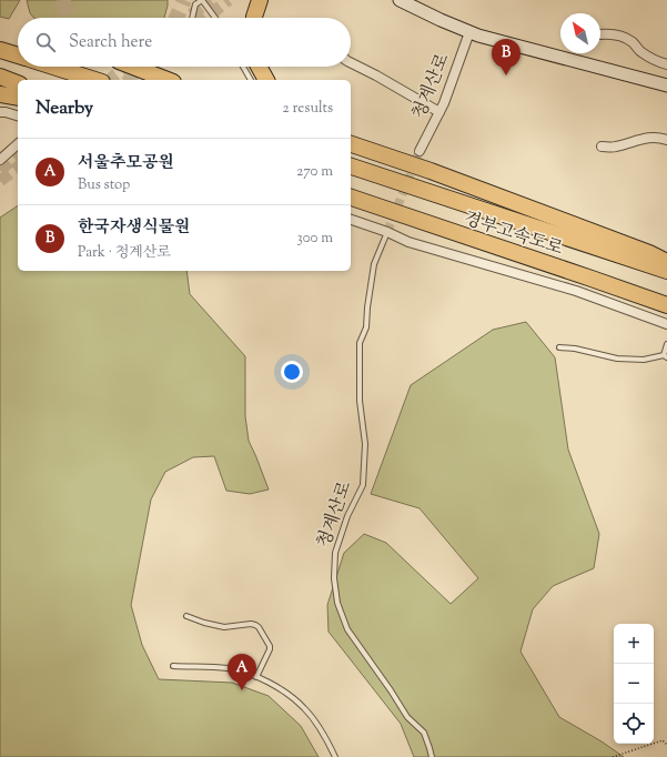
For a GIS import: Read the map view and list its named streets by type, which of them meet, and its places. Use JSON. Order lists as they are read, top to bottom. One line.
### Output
{"streets":{"highway":["경부고속도로"],"street":["청계산로"]},"north":"top left","page":{"search":"Search here","pins":["B","A"],"heading":["Nearby","2 results"],"list":[{"mark":"A","name":"서울추모공원","note":"Bus stop","value":"270 m"},{"mark":"B","name":"한국자생식물원","note":"Park · 청계산로","value":"300 m"}],"map_buttons":["+","−"]}}
